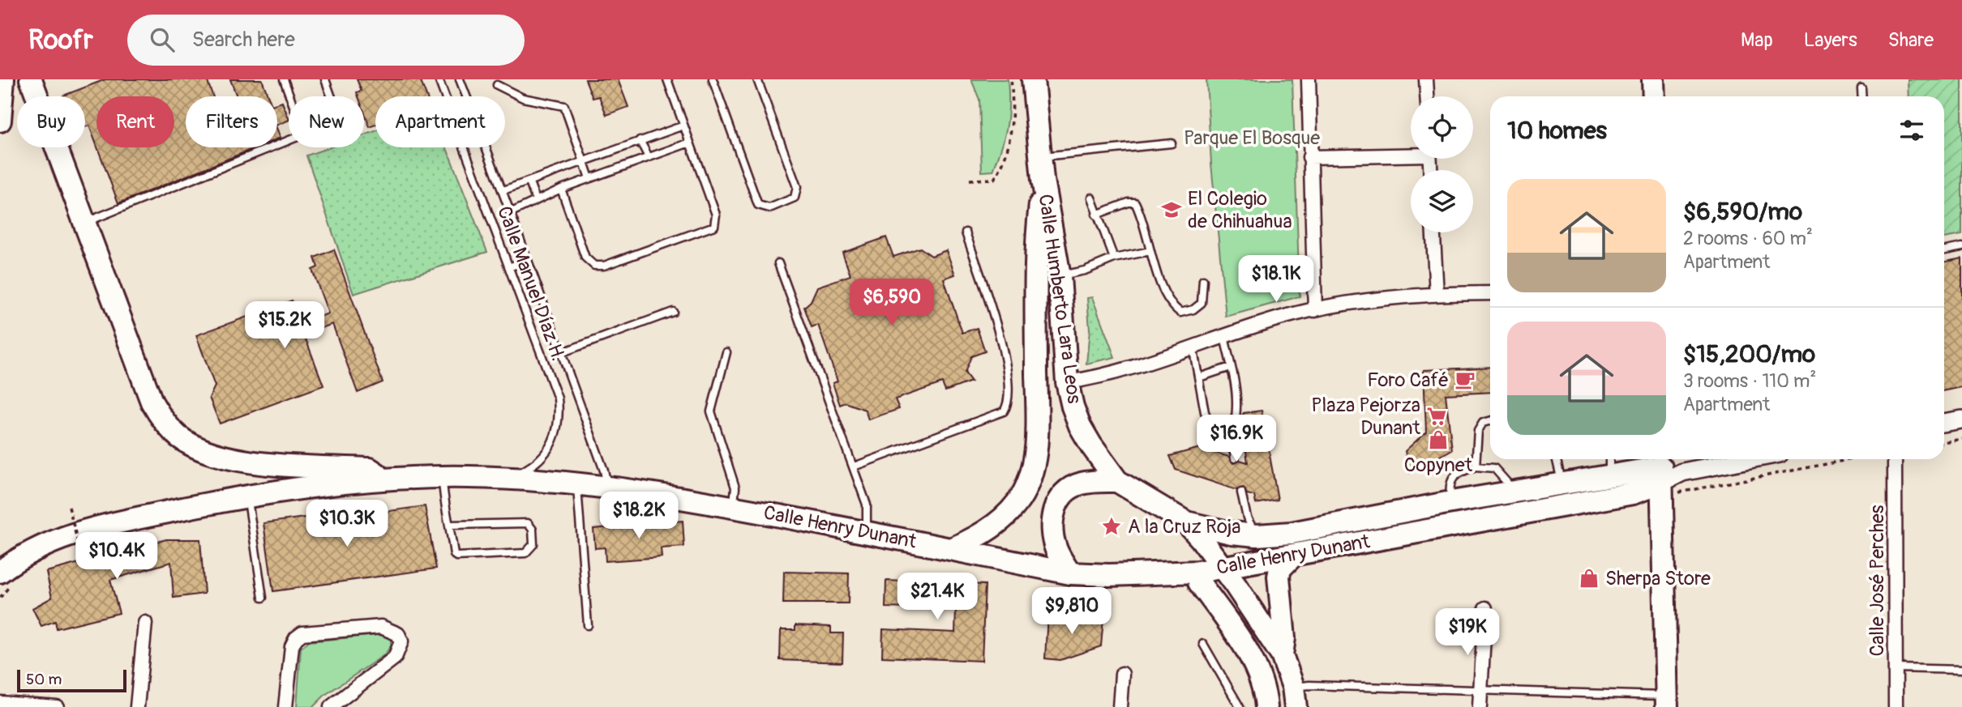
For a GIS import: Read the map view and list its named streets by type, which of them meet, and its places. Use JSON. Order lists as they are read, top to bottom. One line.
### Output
{"streets":{"main road":["Calle Humberto Lara Leos","Calle Henry Dunant"],"street":["Calle José Perches"],"lane":["Calle Manuel Díaz H."]},"crossings":[["Calle Manuel Díaz H.","Calle Henry Dunant"],["Calle Humberto Lara Leos","Calle Henry Dunant"]],"parks":["Parque El Bosque"],"places":{"school or university":["El Colegio de Chihuahua"],"cafe":["Foro Café"],"supermarket":["Plaza Pejorza Dunant"],"shop":["Copynet","Sherpa Store"],"place":["A la Cruz Roja"]},"scale_bar":"50 m","page":{"header":"Roofr","search":"Search here","nav":["Map","Layers","Share"],"chip":["Buy","Rent","Filters","New","Apartment"],"heading":"10 homes","list":[{"name":"$6,590/mo","note":"2 rooms · 60 m² · Apartment"},{"name":"$15,200/mo","note":"3 rooms · 110 m² · Apartment"}],"price":["$18.1K","$6,590","$15.2K","$16.9K","$18.2K","$10.3K","$10.4K","$21.4K","$9,810","$19K"],"scale":"50 m"}}
